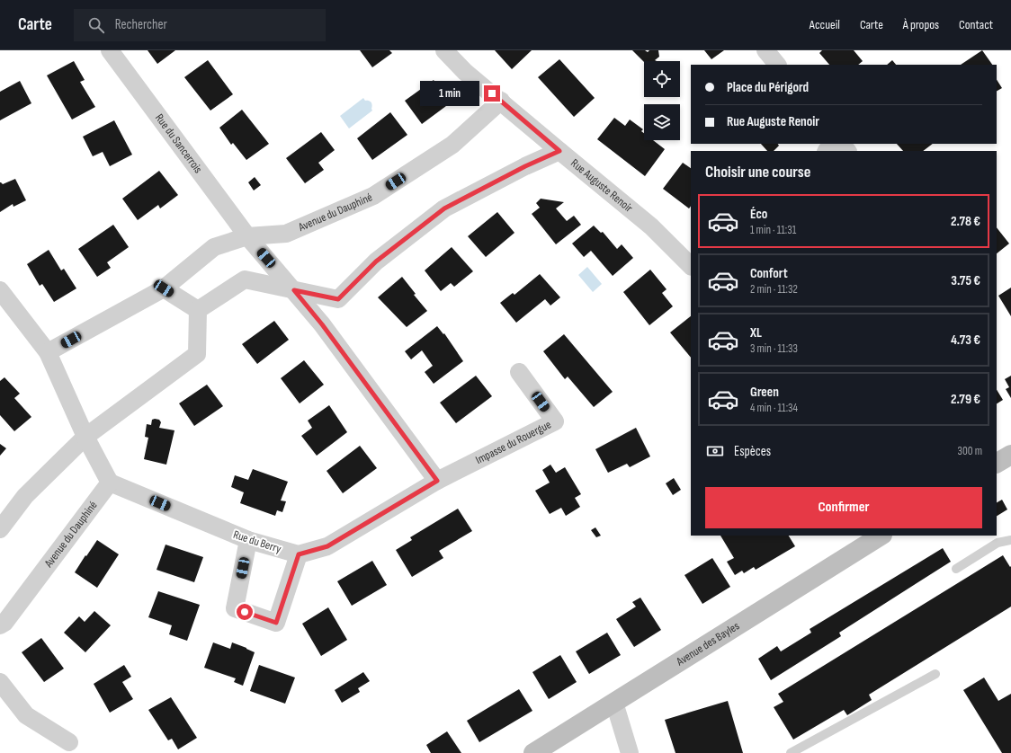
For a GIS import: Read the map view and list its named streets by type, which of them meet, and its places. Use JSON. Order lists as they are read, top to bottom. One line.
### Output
{"streets":{"main road":["Avenue des Bayles"],"street":["Rue du Sancerrois","Rue Auguste Renoir","Avenue du Dauphiné","Impasse du Rouergue","Rue du Berry"]},"crossings":[["Rue du Sancerrois","Avenue du Dauphiné"],["Rue Auguste Renoir","Avenue du Dauphiné"],["Avenue du Dauphiné","Rue du Berry"]],"page":{"header":"Carte","search":"Rechercher","nav":["Accueil","Carte","À propos","Contact"],"banner":["Place du Périgord","Rue Auguste Renoir"],"bubble":"1 min","heading":"Choisir une course","list":[{"name":"Éco","note":"1 min · 11:31","value":"2.78 €"},{"name":"Confort","note":"2 min · 11:32","value":"3.75 €"},{"name":"XL","note":"3 min · 11:33","value":"4.73 €"},{"name":"Green","note":"4 min · 11:34","value":"2.79 €"}],"pay":["Espèces","300 m"],"buttons":"Confirmer"}}
